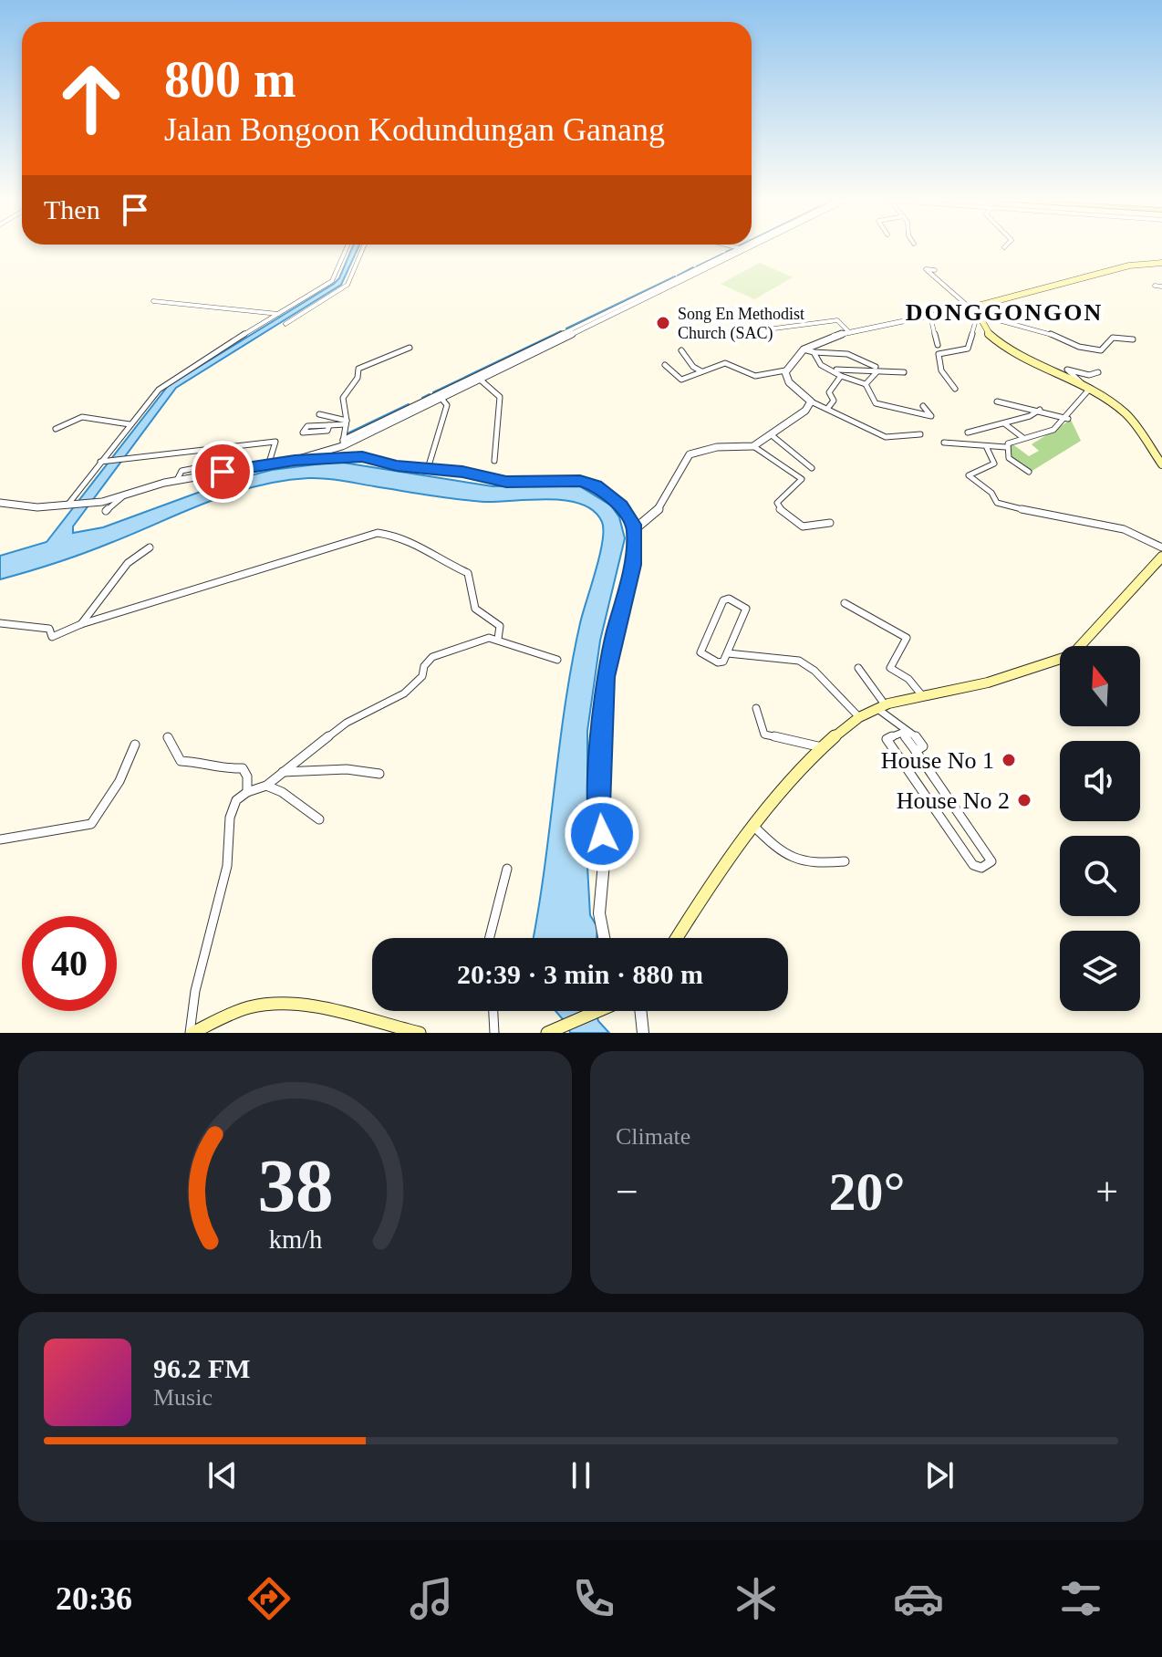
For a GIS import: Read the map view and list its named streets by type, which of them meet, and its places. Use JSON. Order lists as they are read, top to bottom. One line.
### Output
{"districts":["DONGGONGON"],"places":["Song En Methodist Church (SAC)","House No 1","House No 2"],"north":"top","page":{"turn":["800 m","Jalan Bongoon Kodundungan Ganang"],"then":"Then","limit":"40","trip":"20:39 · 3 min · 880 m","tile":"Climate","heat":["−","20°","+"],"song":["96.2 FM","Music"],"tabs":"20:36","gauge":["38","km/h"]}}
